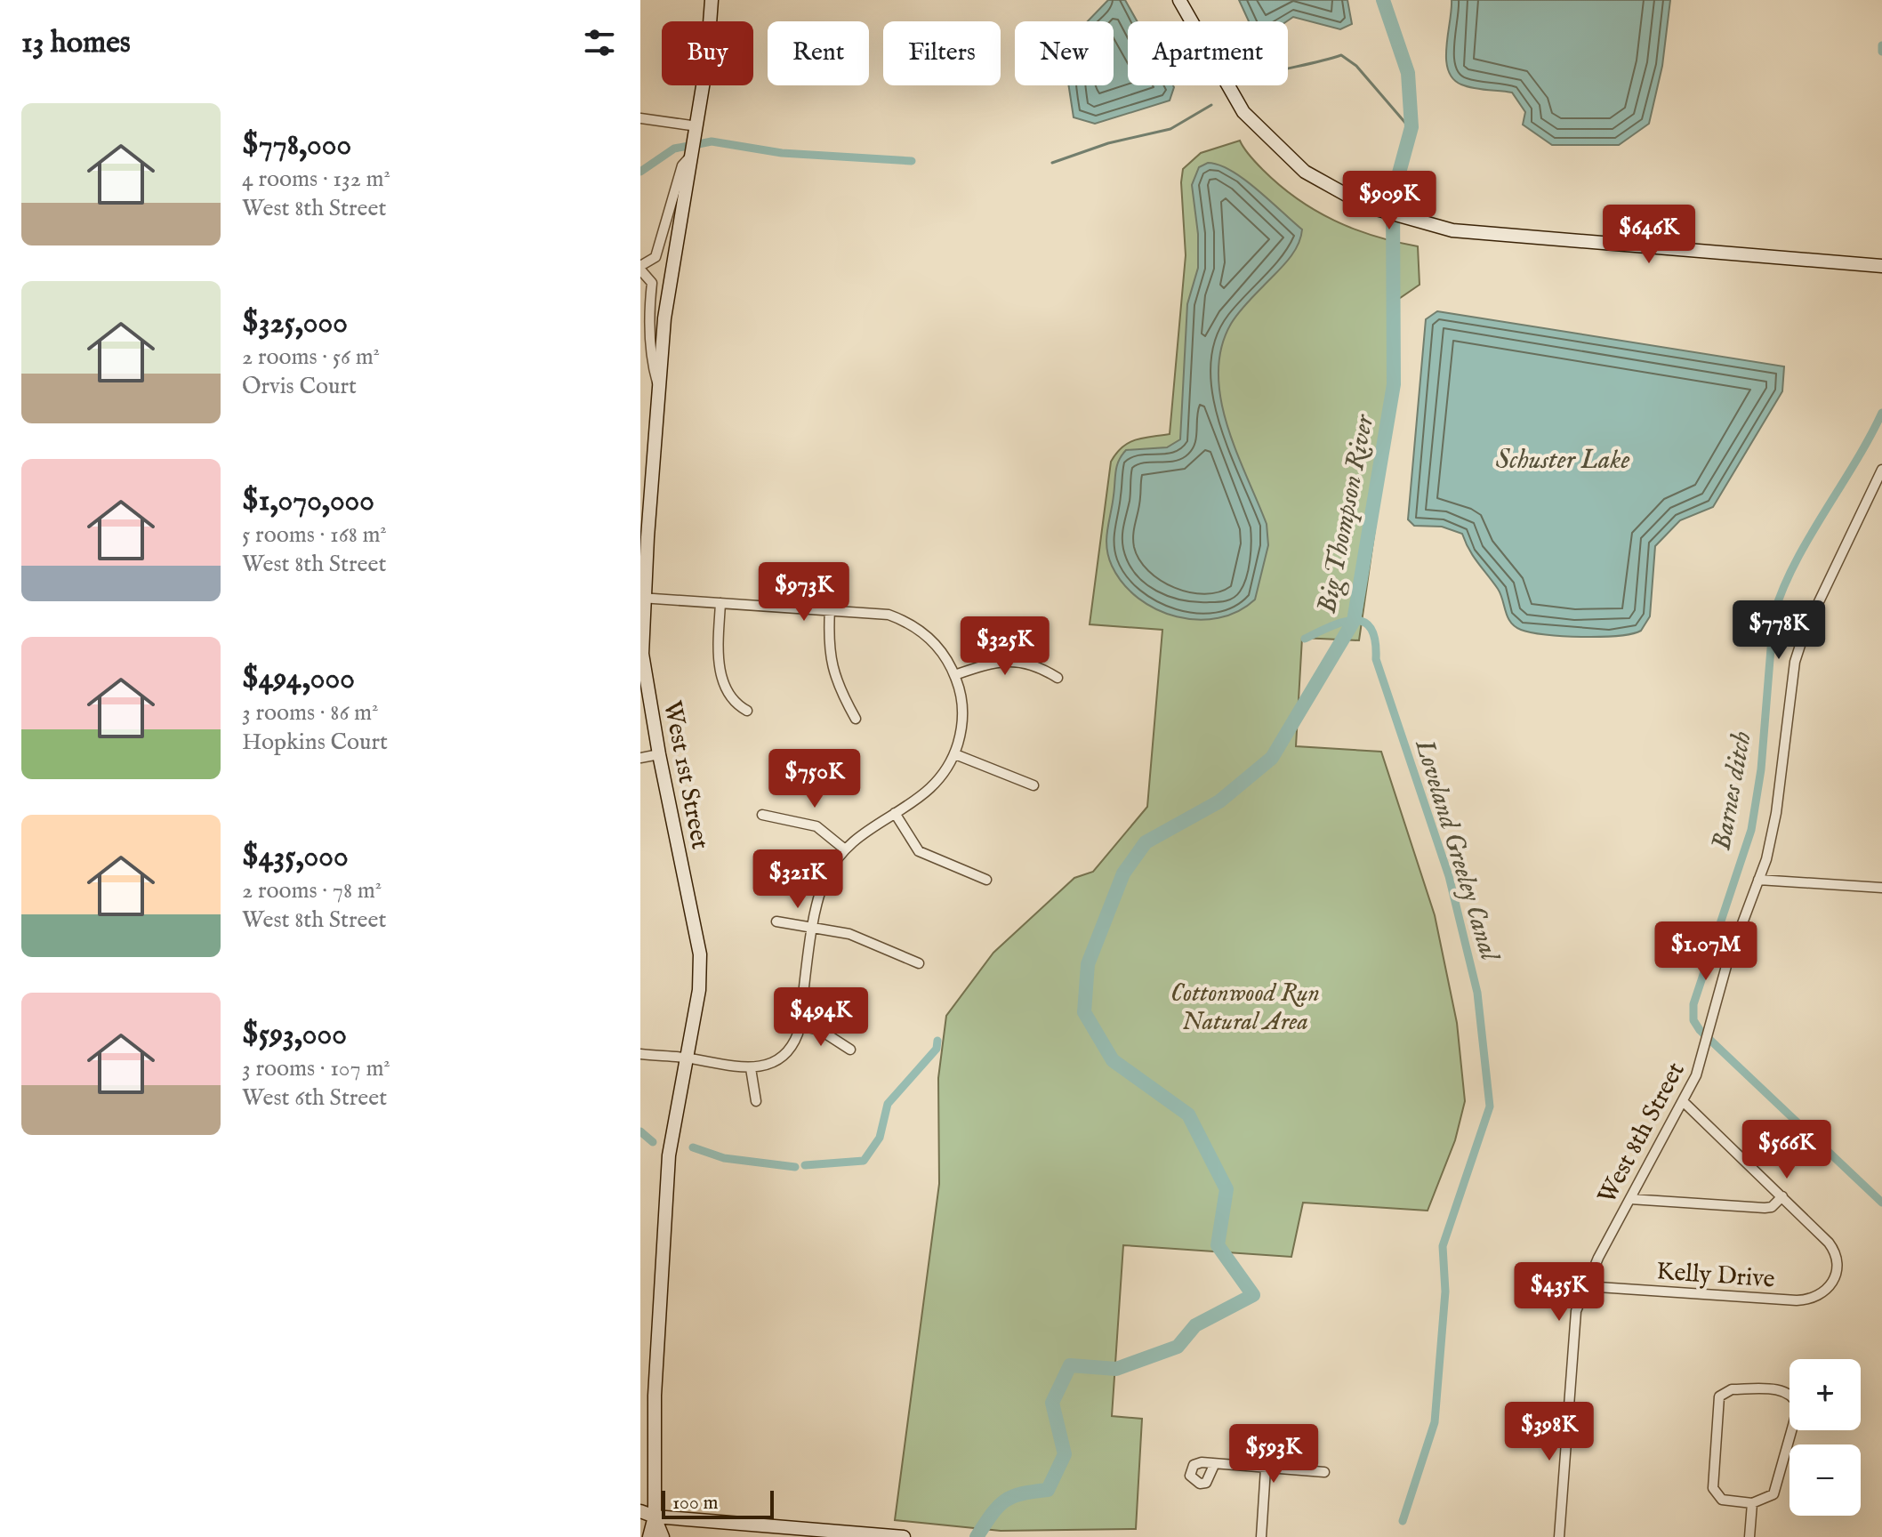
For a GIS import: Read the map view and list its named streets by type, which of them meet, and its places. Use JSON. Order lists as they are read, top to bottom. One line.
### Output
{"streets":{"main road":["West 1st Street"],"street":["West 8th Street","Kelly Drive"]},"crossings":[["West 8th Street","Kelly Drive"]],"water":["Schuster Lake","Big Thompson River","Barnes ditch","Loveland Greeley Canal"],"parks":["Cottonwood Run Natural Area"],"scale_bar":"100 m","page":{"heading":"13 homes","chip":["Buy","Rent","Filters","New","Apartment"],"list":[{"name":"$778,000","note":"4 rooms · 132 m² · West 8th Street"},{"name":"$325,000","note":"2 rooms · 56 m² · Orvis Court"},{"name":"$1,070,000","note":"5 rooms · 168 m² · West 8th Street"},{"name":"$494,000","note":"3 rooms · 86 m² · Hopkins Court"},{"name":"$435,000","note":"2 rooms · 78 m² · West 8th Street"},{"name":"$593,000","note":"3 rooms · 107 m² · West 6th Street"}],"price":["$909K","$646K","$973K","$778K","$325K","$750K","$321K","$1.07M","$494K","$566K","$435K","$398K","$593K"],"map_buttons":["+","−"],"scale":"100 m"}}
